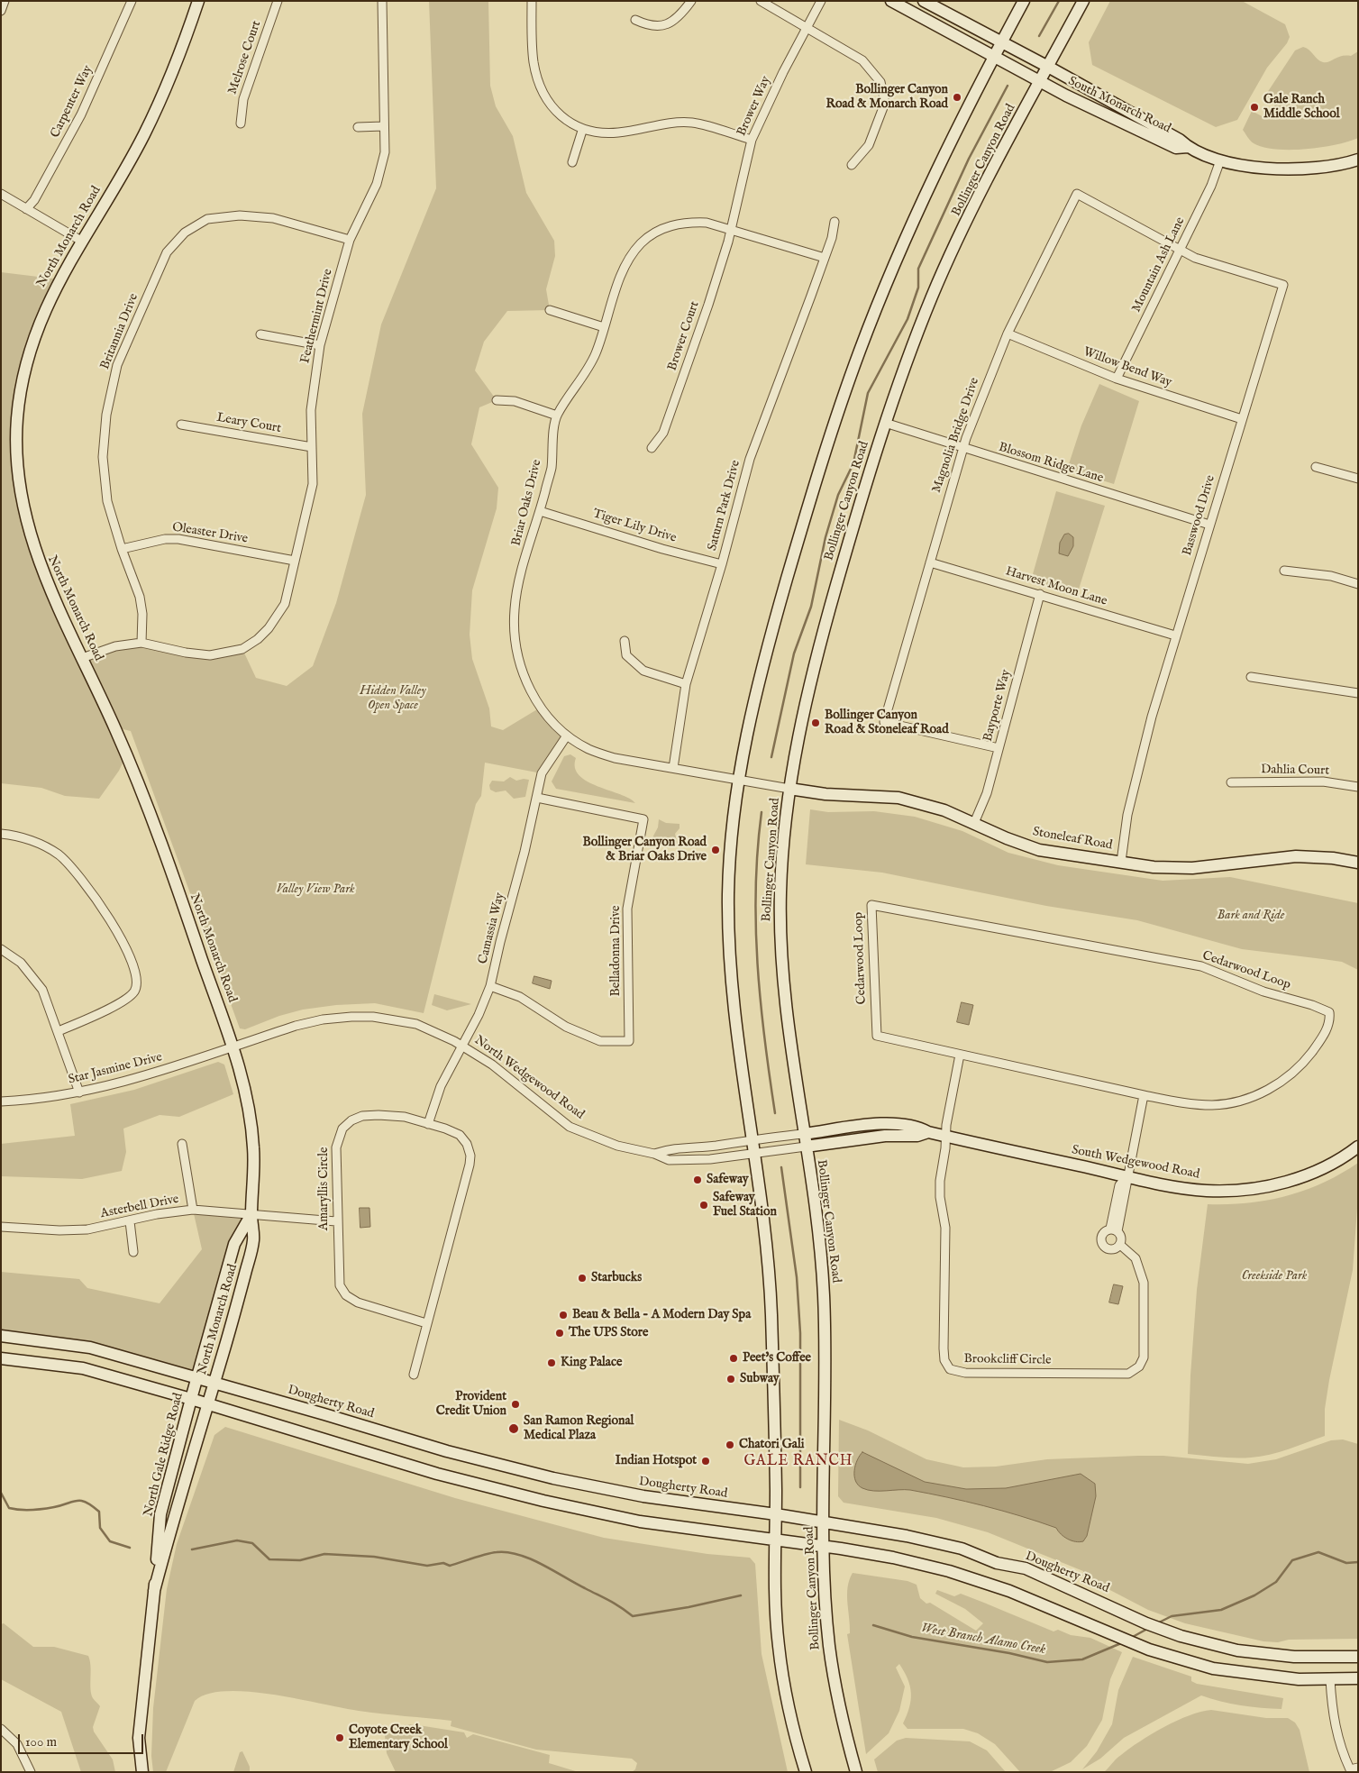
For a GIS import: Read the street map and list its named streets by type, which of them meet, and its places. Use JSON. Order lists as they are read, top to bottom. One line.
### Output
{"streets":{"main road":["South Monarch Road","Bollinger Canyon Road","North Monarch Road","Stoneleaf Road","South Wedgewood Road","Dougherty Road","North Gale Ridge Road"],"street":["Melrose Court","Carpenter Way","Brower Way","Mountain Ash Lane","Feathermint Drive","Britannia Drive","Brower Court","Willow Bend Way","Leary Court","Magnolia Bridge Drive","Blossom Ridge Lane","Briar Oaks Drive","Saturn Park Drive","Basswood Drive","Tiger Lily Drive","Oleaster Drive","Harvest Moon Lane","Bayporte Way","Dahlia Court","Camassia Way","Belladonna Drive","Cedarwood Loop","Star Jasmine Drive","North Wedgewood Road","Amaryllis Circle","Asterbell Drive","Brookcliff Circle"]},"crossings":[["South Monarch Road","Bollinger Canyon Road"],["South Monarch Road","Mountain Ash Lane"],["Brower Way","Brower Court"],["Brower Way","Briar Oaks Drive"],["Bollinger Canyon Road","Blossom Ridge Lane"],["Bollinger Canyon Road","Briar Oaks Drive"],["Bollinger Canyon Road","Stoneleaf Road"],["Bollinger Canyon Road","North Wedgewood Road"],["Bollinger Canyon Road","South Wedgewood Road"],["Bollinger Canyon Road","Dougherty Road"],["North Monarch Road","Feathermint Drive"],["North Monarch Road","Star Jasmine Drive"],["North Monarch Road","North Wedgewood Road"],["North Monarch Road","Asterbell Drive"],["North Monarch Road","Dougherty Road"],["North Monarch Road","North Gale Ridge Road"],["Mountain Ash Lane","Willow Bend Way"],["Mountain Ash Lane","Magnolia Bridge Drive"],["Mountain Ash Lane","Basswood Drive"],["Feathermint Drive","Britannia Drive"],["Feathermint Drive","Leary Court"],["Feathermint Drive","Oleaster Drive"],["Britannia Drive","Oleaster Drive"],["Brower Court","Briar Oaks Drive"],["Willow Bend Way","Magnolia Bridge Drive"],["Willow Bend Way","Basswood Drive"],["Magnolia Bridge Drive","Blossom Ridge Lane"],["Magnolia Bridge Drive","Basswood Drive"],["Magnolia Bridge Drive","Harvest Moon Lane"],["Magnolia Bridge Drive","Bayporte Way"],["Blossom Ridge Lane","Basswood Drive"],["Briar Oaks Drive","Saturn Park Drive"],["Briar Oaks Drive","Tiger Lily Drive"],["Briar Oaks Drive","Stoneleaf Road"],["Briar Oaks Drive","Camassia Way"],["Saturn Park Drive","Tiger Lily Drive"],["Basswood Drive","Harvest Moon Lane"],["Basswood Drive","Stoneleaf Road"],["Harvest Moon Lane","Bayporte Way"],["Bayporte Way","Stoneleaf Road"],["Camassia Way","Belladonna Drive"],["Camassia Way","North Wedgewood Road"],["Camassia Way","Amaryllis Circle"],["Star Jasmine Drive","North Wedgewood Road"],["North Wedgewood Road","South Wedgewood Road"],["South Wedgewood Road","Brookcliff Circle"],["Amaryllis Circle","Asterbell Drive"],["Dougherty Road","North Gale Ridge Road"]],"districts":["GALE RANCH"],"water":["West Branch Alamo Creek"],"parks":["Hidden Valley Open Space","Valley View Park","Bark and Ride","Creekside Park"],"places":["Bollinger Canyon Road & Monarch Road","Gale Ranch Middle School","Bollinger Canyon Road & Stoneleaf Road","Bollinger Canyon Road & Briar Oaks Drive","Safeway","Safeway Fuel Station","Starbucks","Beau & Bella - A Modern Day Spa","The UPS Store","Peet's Coffee","King Palace","Subway","Provident Credit Union","San Ramon Regional Medical Plaza","Chatori Gali","Indian Hotspot","Coyote Creek Elementary School"],"scale_bar":"100 m"}
